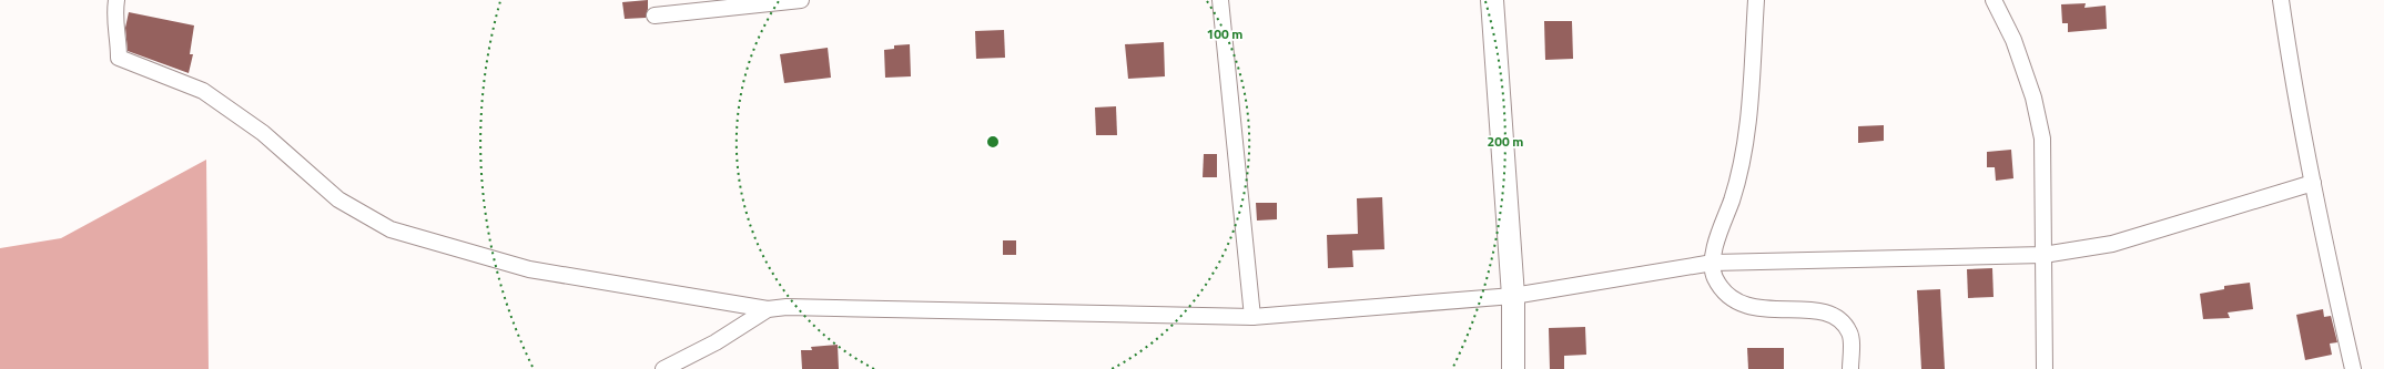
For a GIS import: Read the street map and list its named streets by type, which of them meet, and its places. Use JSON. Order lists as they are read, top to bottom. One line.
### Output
{"rings":["100 m","200 m"]}
